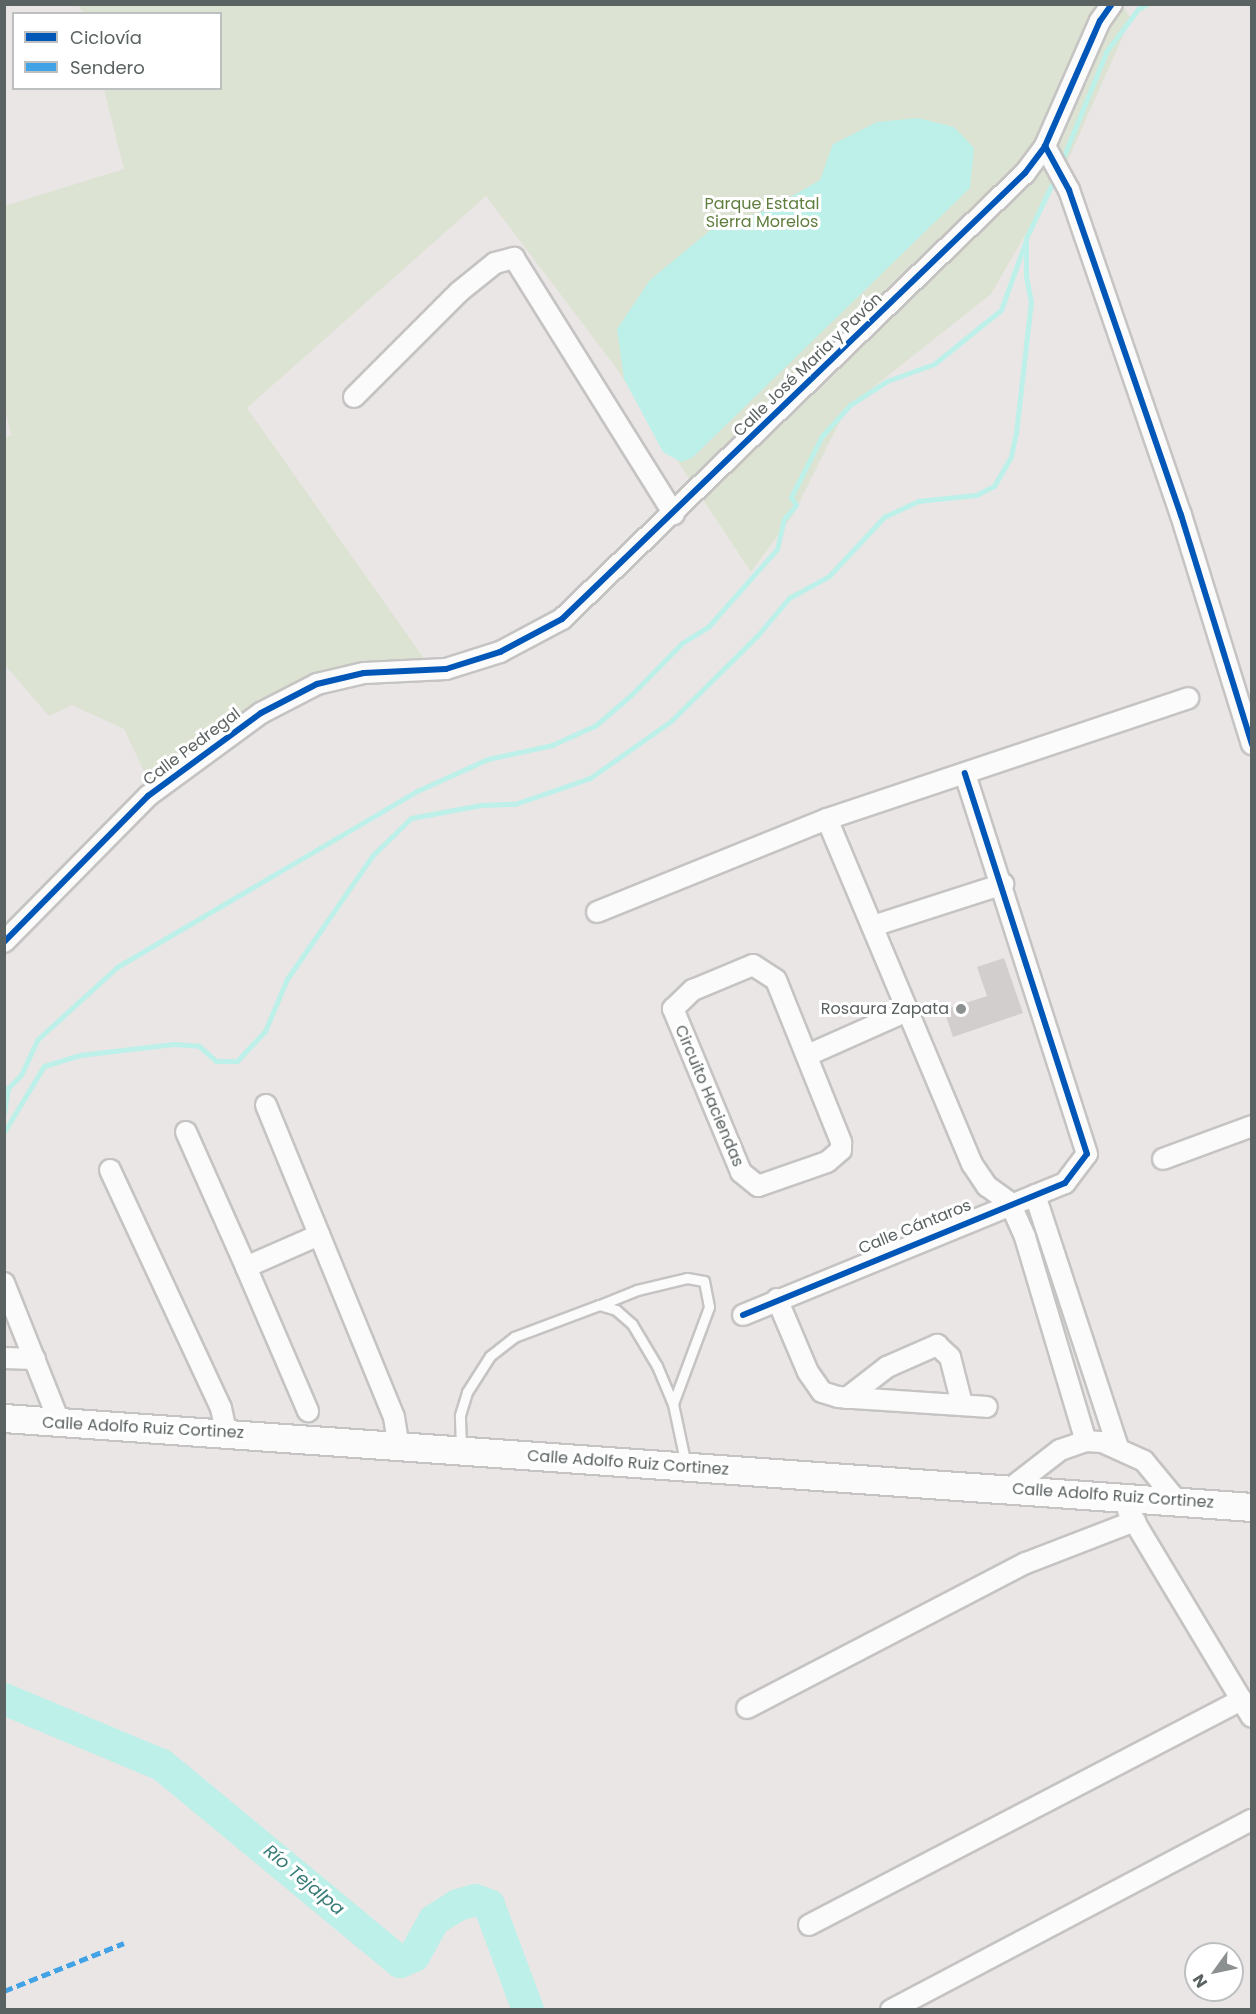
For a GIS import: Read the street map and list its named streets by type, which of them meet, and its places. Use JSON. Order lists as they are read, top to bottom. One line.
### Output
{"streets":{"main road":["Calle Adolfo Ruiz Cortinez"],"street":["Calle José Maria y Pavón","Calle Pedregal","Circuito Haciendas","Calle Cántaros"]},"crossings":[["Calle José Maria y Pavón","Calle Pedregal"]],"water":["Río Tejalpa"],"parks":["Parque Estatal Sierra Morelos"],"places":["Rosaura Zapata"],"legend":["Ciclovía","Sendero"],"north":"bottom left"}
